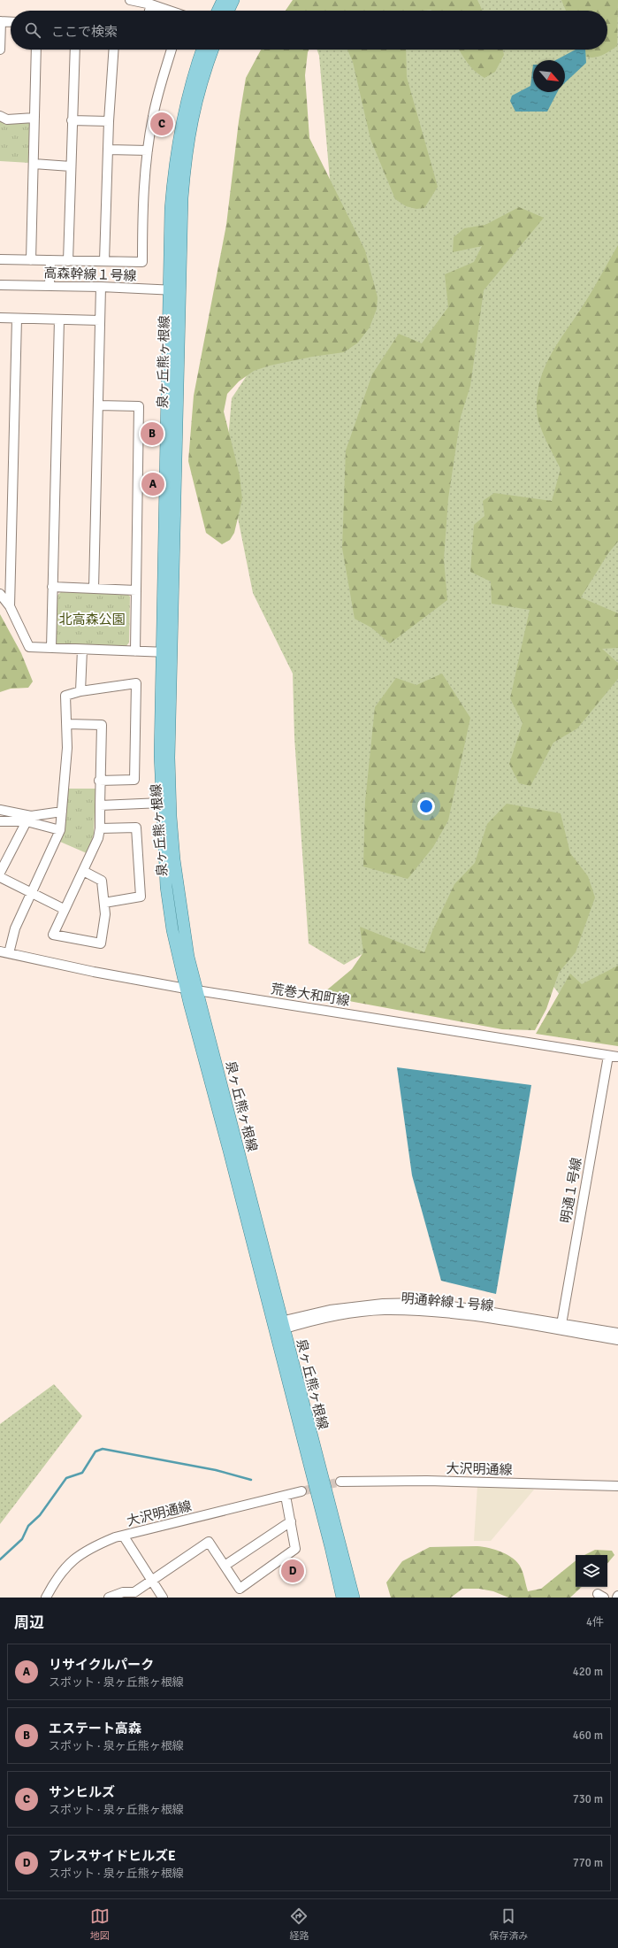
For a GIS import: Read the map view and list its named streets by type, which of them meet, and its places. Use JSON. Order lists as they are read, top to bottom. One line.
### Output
{"streets":{"main road":["泉ヶ丘熊ヶ根線"],"street":["高森幹線１号線","荒巻大和町線","明通１号線","大沢明通線"]},"crossings":[["高森幹線１号線","泉ヶ丘熊ヶ根線"],["泉ヶ丘熊ヶ根線","荒巻大和町線"],["荒巻大和町線","明通１号線"]],"parks":["北高森公園"],"north":"bottom right","page":{"search":"ここで検索","pins":["C","B","A","D"],"heading":["周辺","4件"],"list":[{"mark":"A","name":"リサイクルパーク","note":"スポット · 泉ヶ丘熊ヶ根線","value":"420 m"},{"mark":"B","name":"エステート高森","note":"スポット · 泉ヶ丘熊ヶ根線","value":"460 m"},{"mark":"C","name":"サンヒルズ","note":"スポット · 泉ヶ丘熊ヶ根線","value":"730 m"},{"mark":"D","name":"プレスサイドヒルズE","note":"スポット · 泉ヶ丘熊ヶ根線","value":"770 m"}],"nav":["地図","経路","保存済み"]}}
